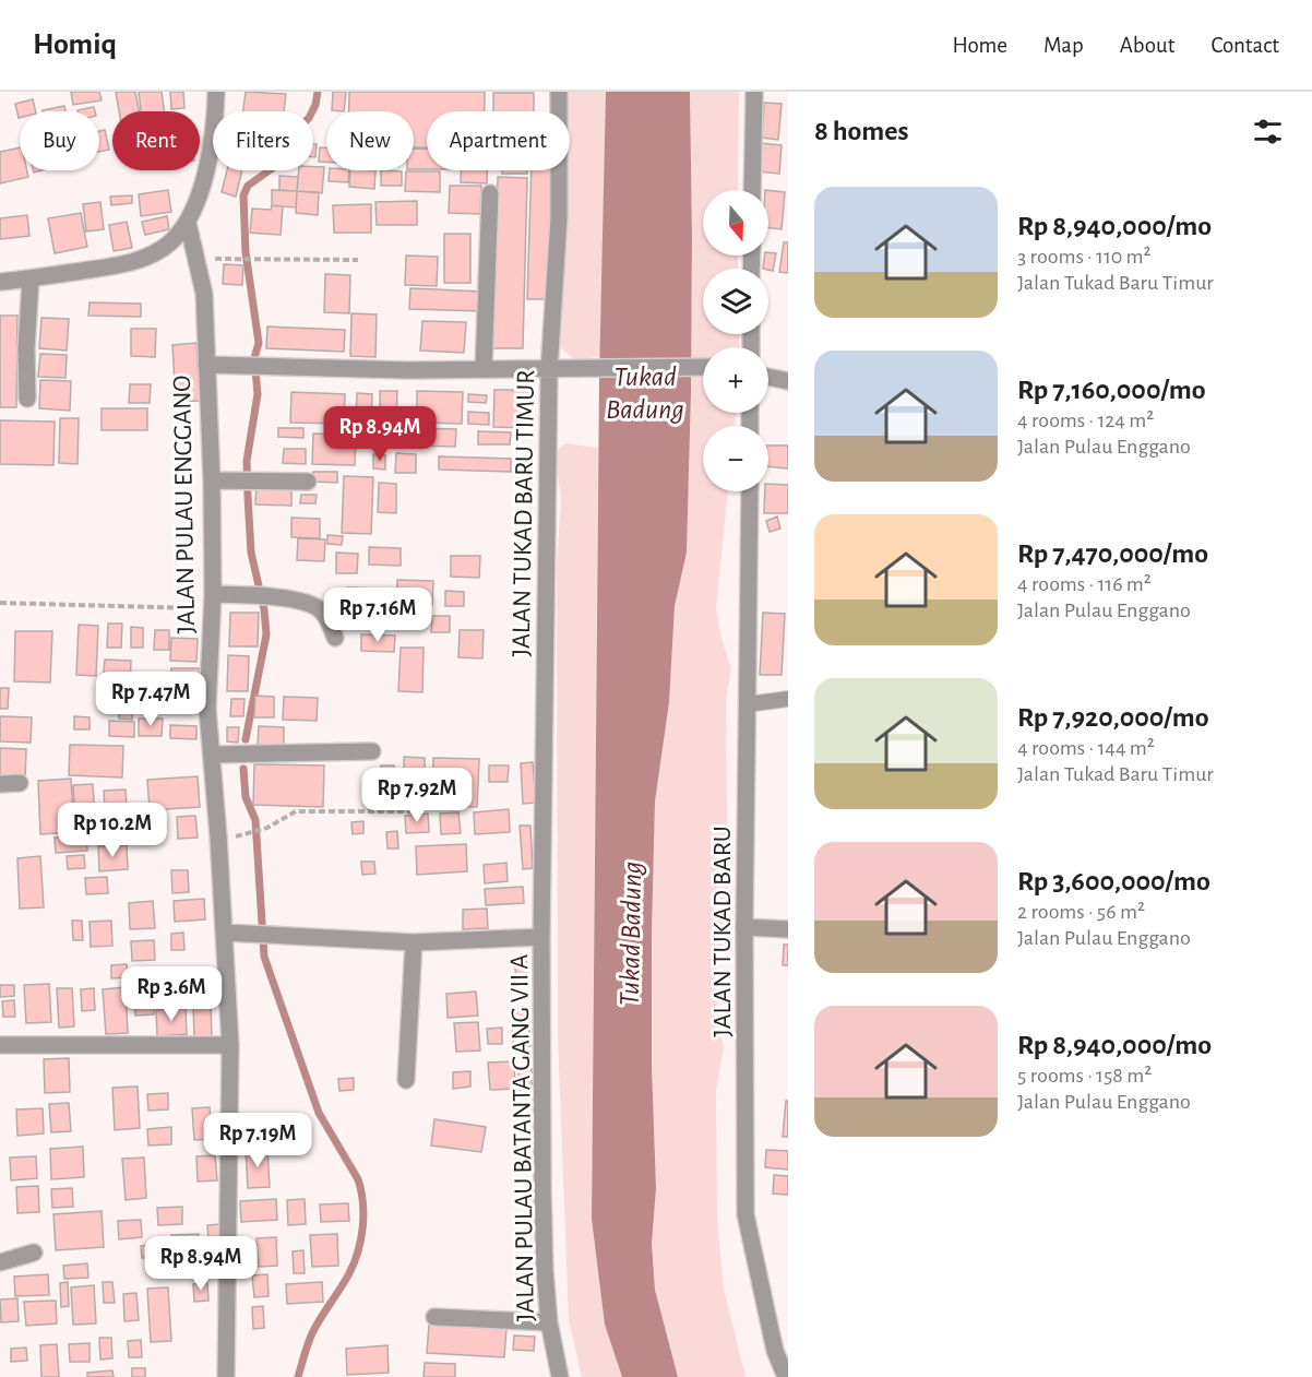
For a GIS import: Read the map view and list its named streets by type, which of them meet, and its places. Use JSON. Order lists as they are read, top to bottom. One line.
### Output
{"streets":{"street":["JALAN PULAU ENGGANO","JALAN TUKAD BARU TIMUR","JALAN TUKAD BARU","JALAN PULAU BATANTA GANG VII A"]},"crossings":[["JALAN TUKAD BARU TIMUR","JALAN PULAU BATANTA GANG VII A"]],"water":["Tukad Badung"],"north":"bottom","page":{"header":"Homiq","nav":["Home","Map","About","Contact"],"heading":"8 homes","chip":["Buy","Rent","Filters","New","Apartment"],"list":[{"name":"Rp 8,940,000/mo","note":"3 rooms · 110 m² · Jalan Tukad Baru Timur"},{"name":"Rp 7,160,000/mo","note":"4 rooms · 124 m² · Jalan Pulau Enggano"},{"name":"Rp 7,470,000/mo","note":"4 rooms · 116 m² · Jalan Pulau Enggano"},{"name":"Rp 7,920,000/mo","note":"4 rooms · 144 m² · Jalan Tukad Baru Timur"},{"name":"Rp 3,600,000/mo","note":"2 rooms · 56 m² · Jalan Pulau Enggano"},{"name":"Rp 8,940,000/mo","note":"5 rooms · 158 m² · Jalan Pulau Enggano"}],"map_buttons":["+","−"],"price":["Rp 8.94M","Rp 7.16M","Rp 7.47M","Rp 7.92M","Rp 10.2M","Rp 3.6M","Rp 7.19M","Rp 8.94M"]}}
